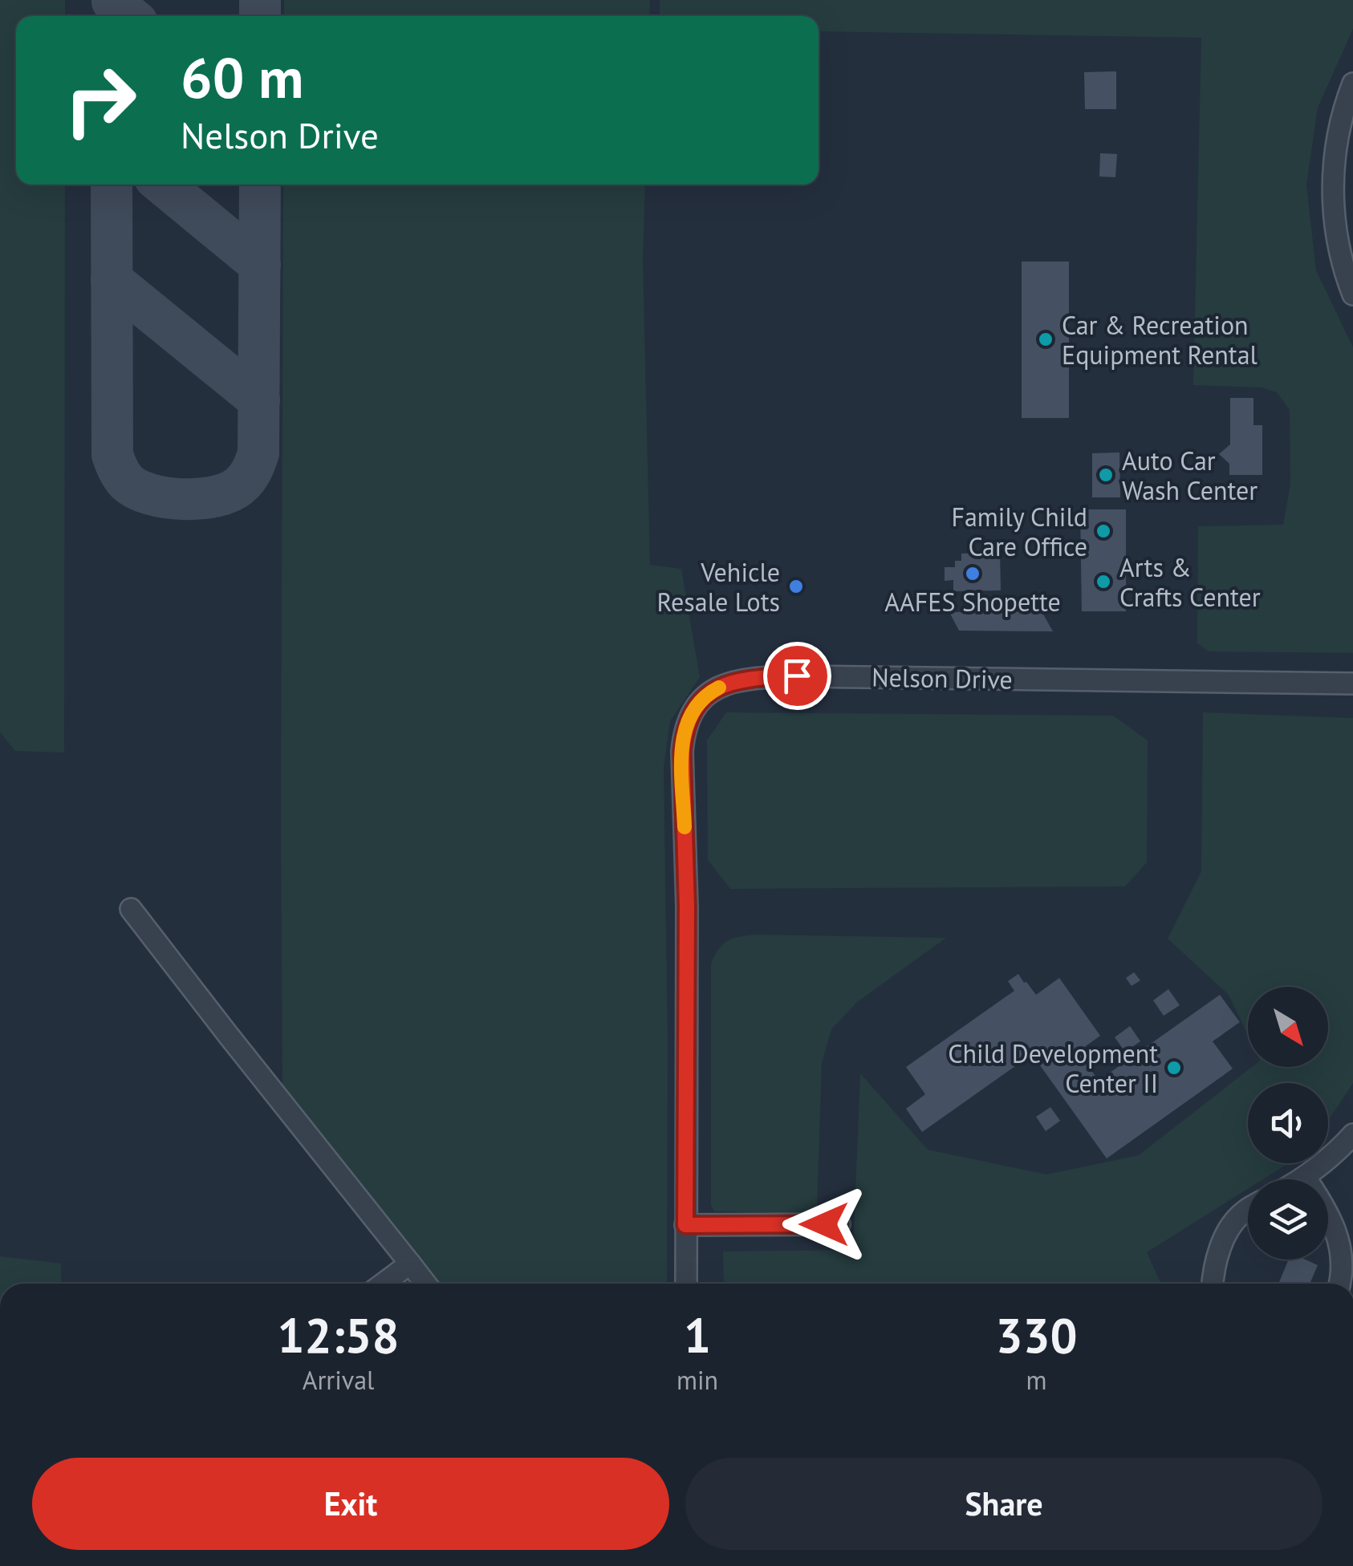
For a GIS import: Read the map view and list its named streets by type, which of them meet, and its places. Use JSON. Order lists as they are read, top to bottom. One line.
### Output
{"streets":{"street":["Nelson Drive"]},"places":["Car & Recreation Equipment Rental","Auto Car Wash Center","Family Child Care Office","AAFES Shopette","Arts & Crafts Center","Vehicle Resale Lots","Child Development Center II"],"north":"bottom right","page":{"turn":["60 m","Nelson Drive"],"eta":["12:58","Arrival","1","min","330","m"],"buttons":["Exit","Share"]}}
